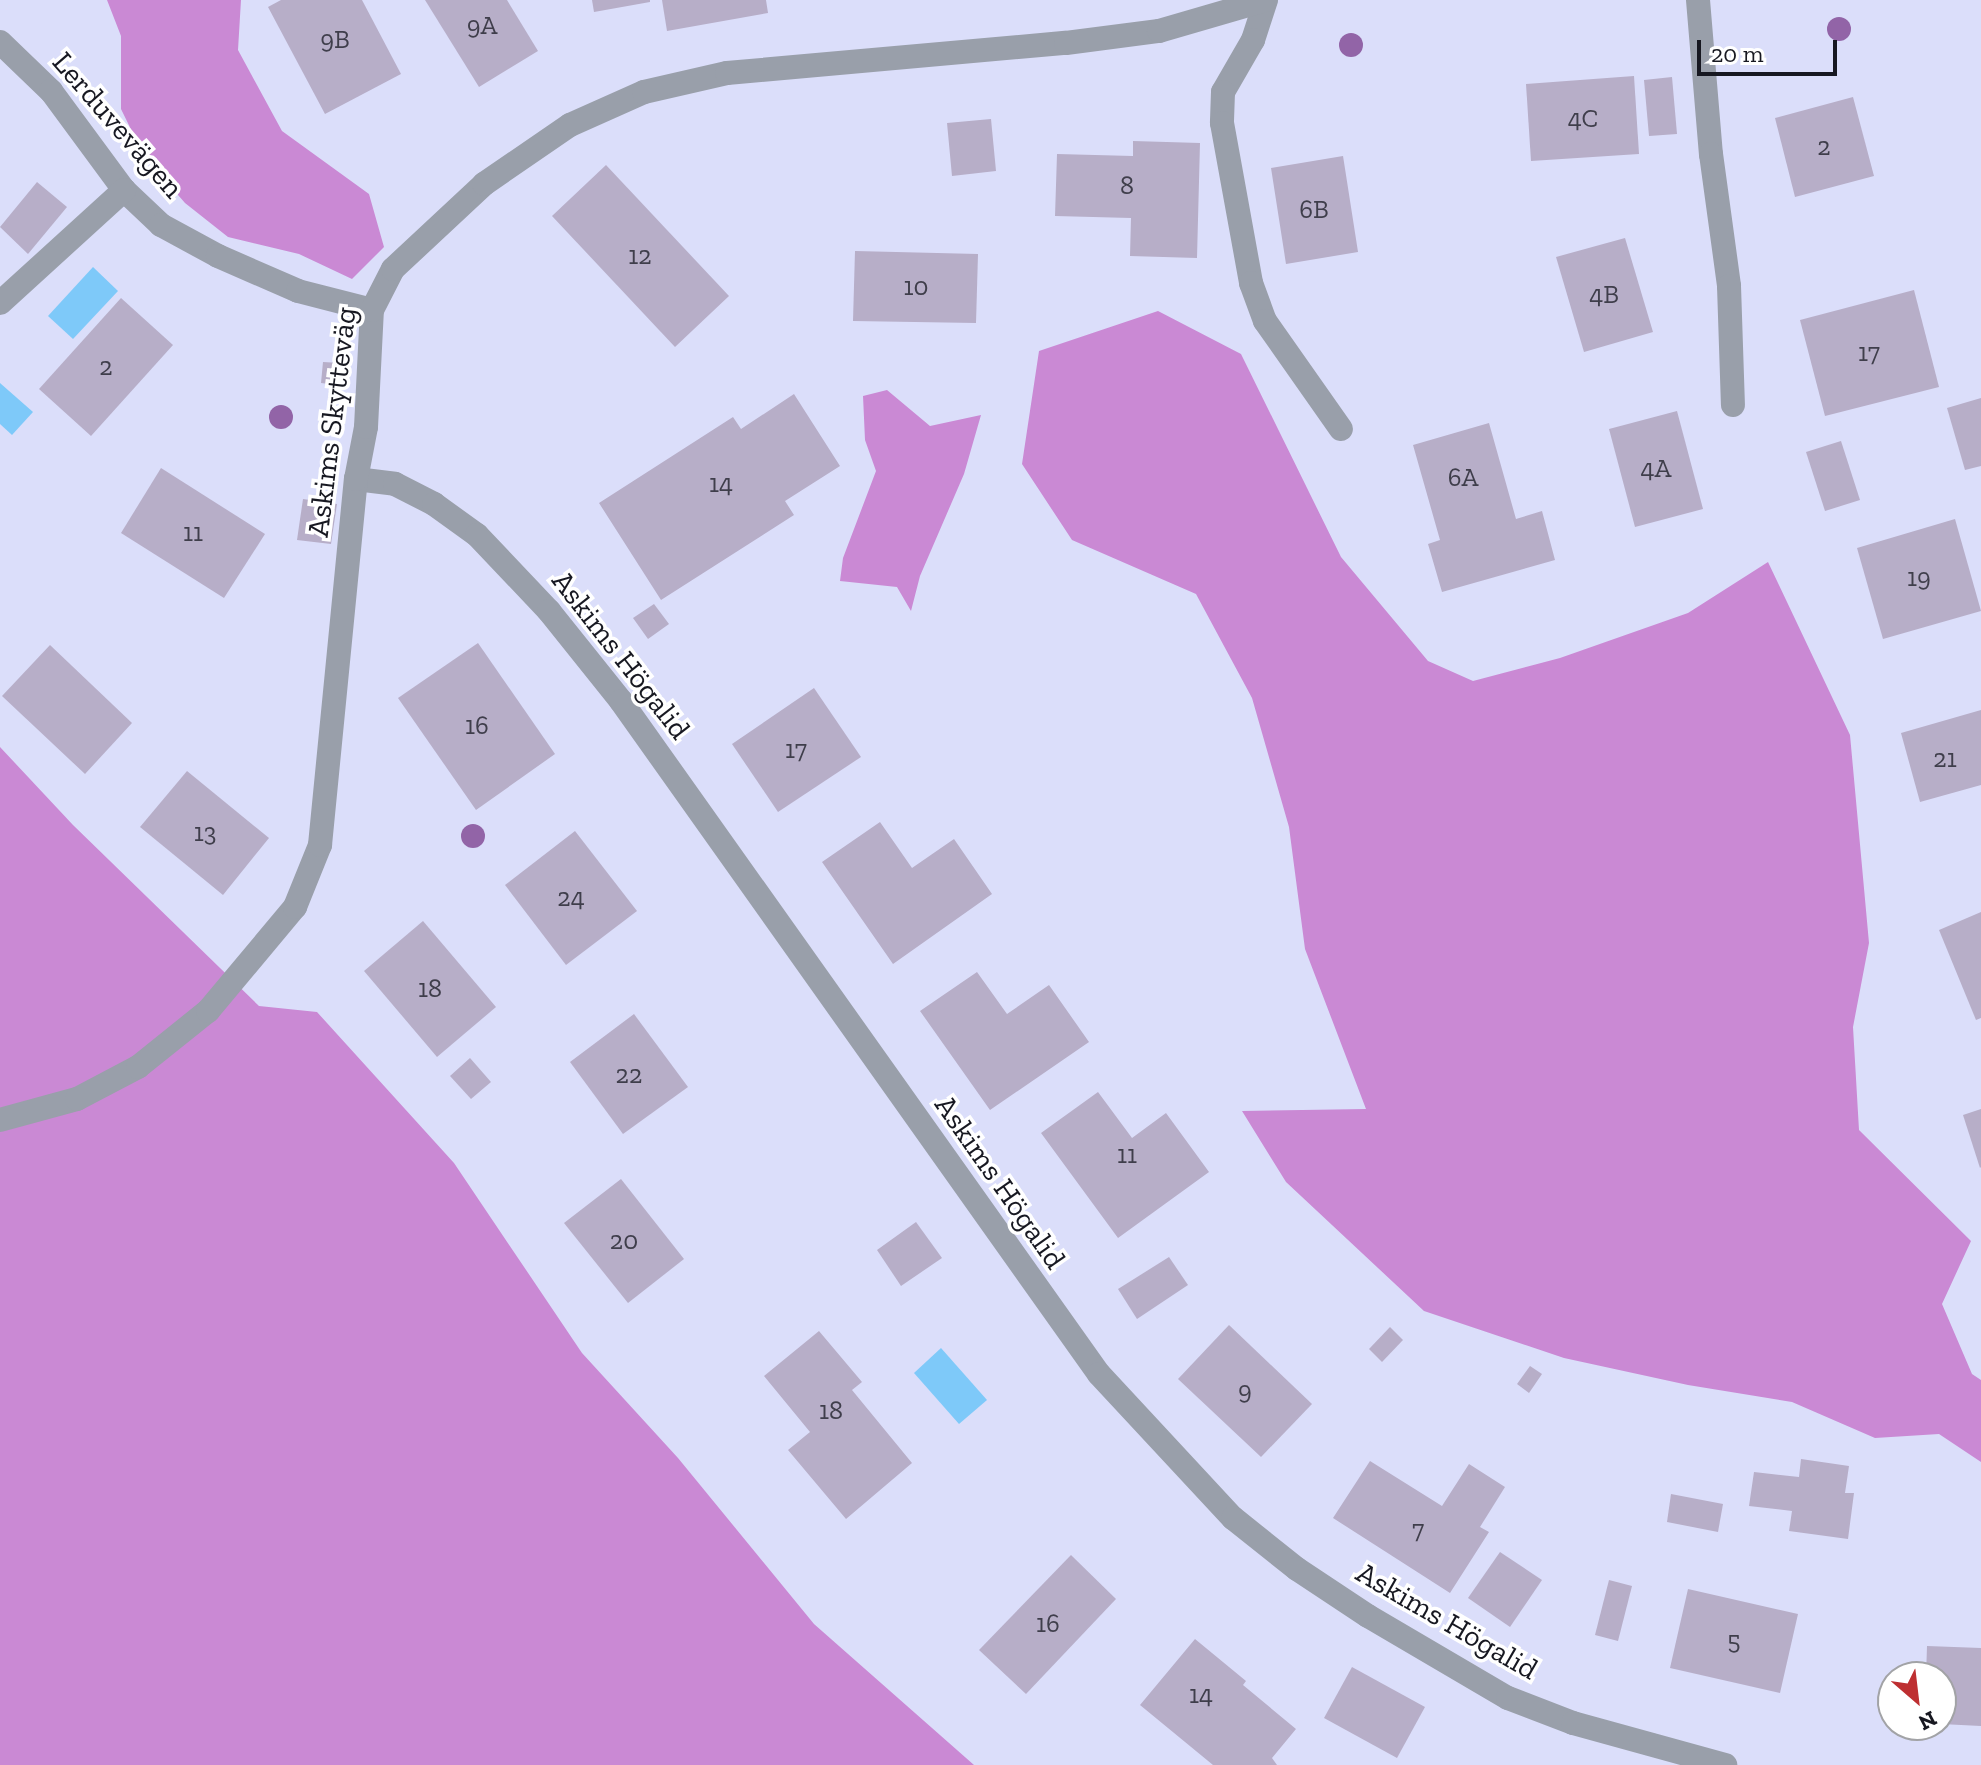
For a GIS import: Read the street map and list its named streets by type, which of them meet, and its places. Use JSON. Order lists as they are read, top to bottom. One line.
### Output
{"streets":{"street":["Lerduvevägen","Askims Skytteväg","Askims Högalid"]},"crossings":[["Lerduvevägen","Askims Skytteväg"],["Askims Skytteväg","Askims Högalid"]],"house_numbers":["9A","9B","4C","2","8","6B","12","10","4B","17","2","4A","6A","14","11","19","16","17","21","13","24","18","22","11","20","9","18","7","16","5","14"],"scale_bar":"20 m","north":"bottom right"}
